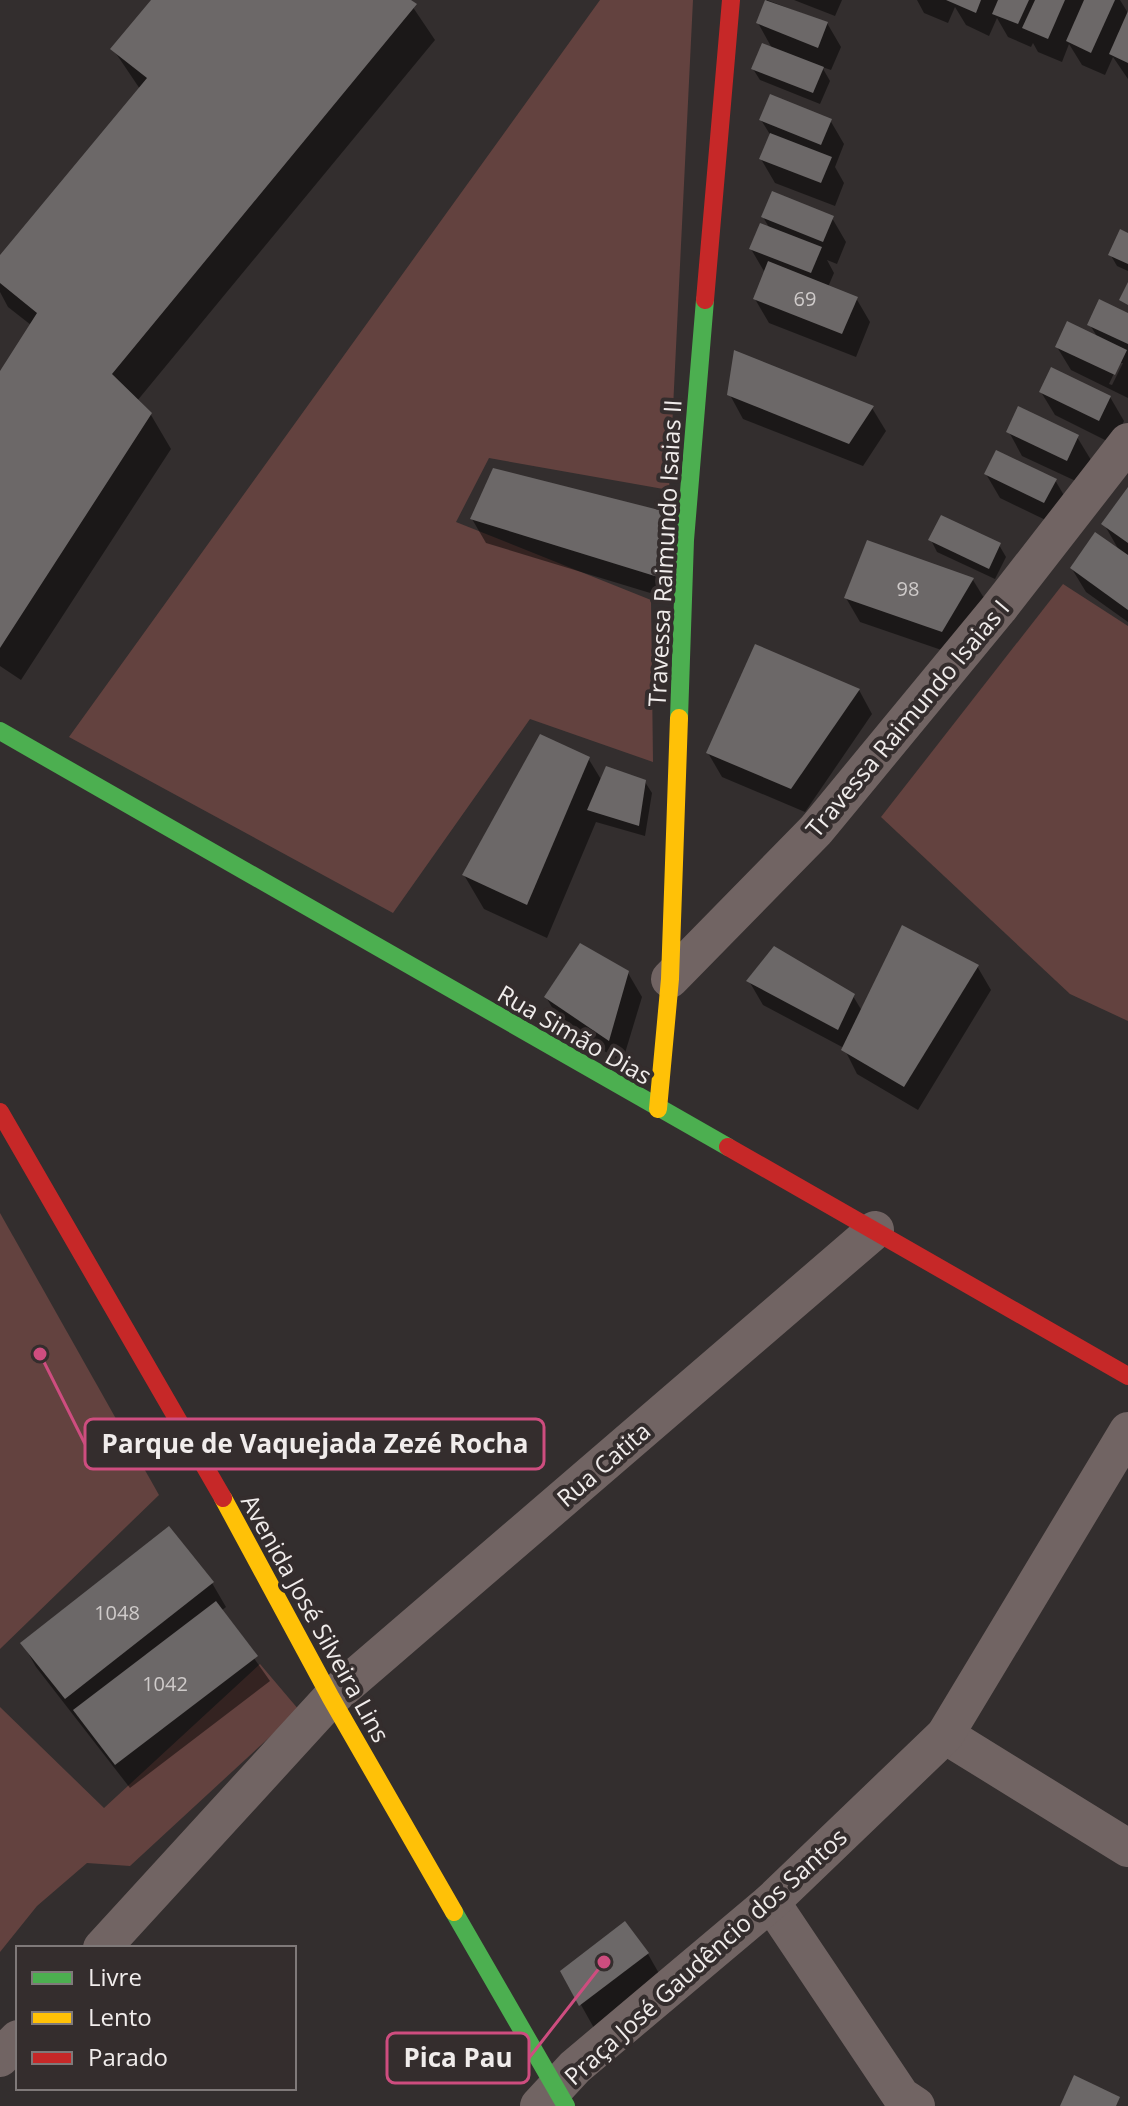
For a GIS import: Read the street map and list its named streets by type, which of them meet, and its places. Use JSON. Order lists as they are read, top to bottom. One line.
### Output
{"streets":{"street":["Travessa Raimundo Isaias II","Travessa Raimundo Isaias I","Rua Simão Dias","Rua Catita","Avenida José Silveira Lins","Praça José Gaudêncio dos Santos"]},"crossings":[["Travessa Raimundo Isaias II","Travessa Raimundo Isaias I"],["Travessa Raimundo Isaias II","Rua Simão Dias"],["Rua Simão Dias","Rua Catita"],["Rua Catita","Avenida José Silveira Lins"],["Avenida José Silveira Lins","Praça José Gaudêncio dos Santos"]],"places":["Parque de Vaquejada Zezé Rocha","Pica Pau"],"house_numbers":["69","98","1048","1042"],"legend":["Livre","Lento","Parado"]}
